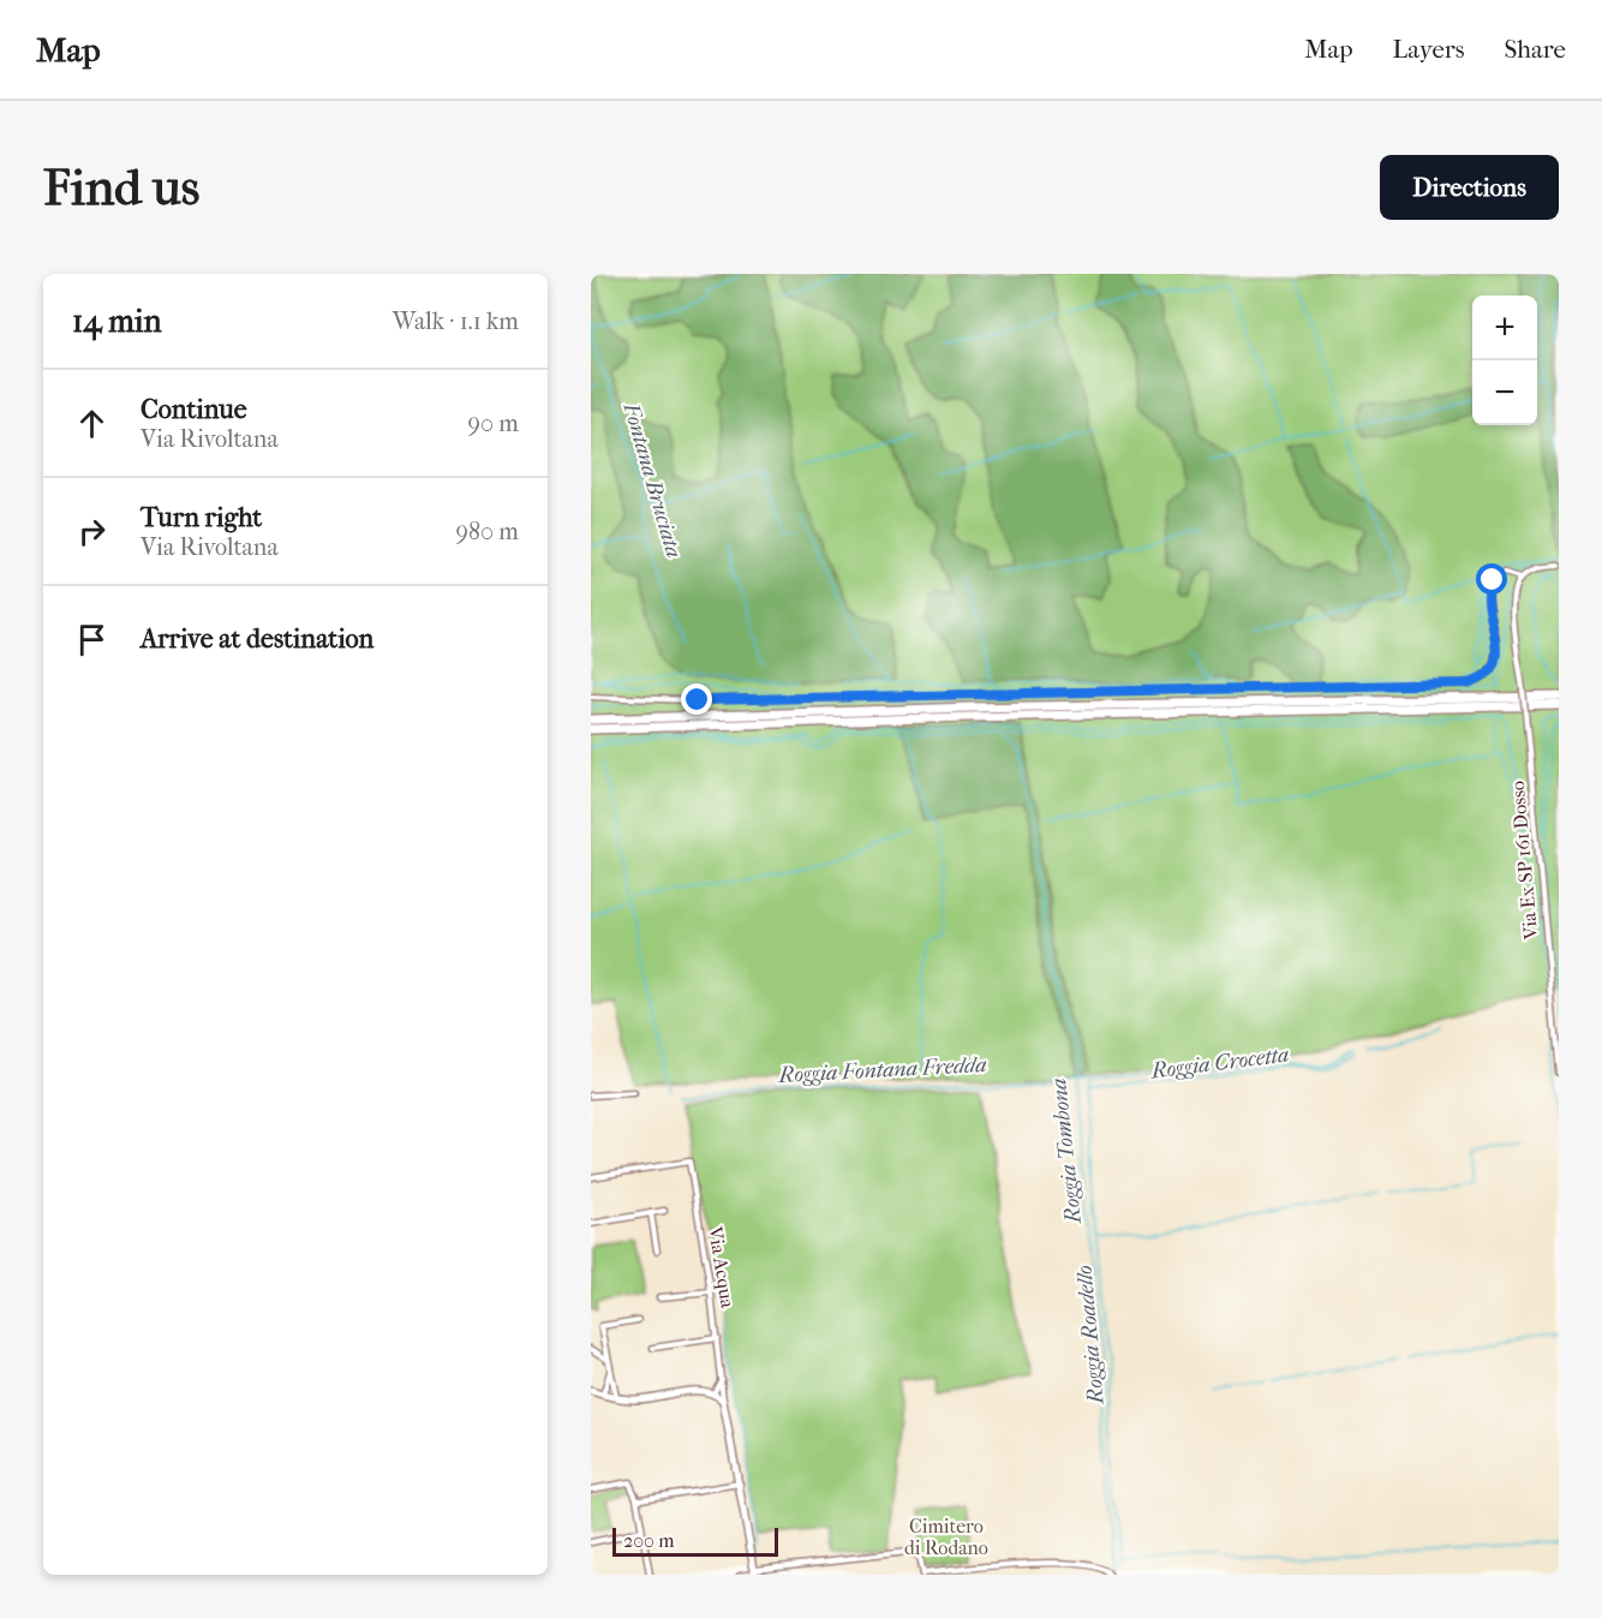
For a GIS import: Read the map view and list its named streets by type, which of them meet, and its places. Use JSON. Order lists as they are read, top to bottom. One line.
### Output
{"streets":{"street":["Via Ex SP 161 Dosso","Via Acqua"]},"water":["Fontana Bruciata","Roggia Crocetta","Roggia Fontana Fredda","Roggia Tombona","Roggia Roadello"],"parks":["Cimitero di Rodano"],"scale_bar":"200 m","page":{"header":"Map","nav":["Map","Layers","Share"],"buttons":"Directions","title":"Find us","heading":["14 min","Walk · 1.1 km"],"map_buttons":["+","−"],"list":[["Continue","Via Rivoltana","90 m"],["Turn right","Via Rivoltana","980 m"],"Arrive at destination"],"scale":"200 m"}}
